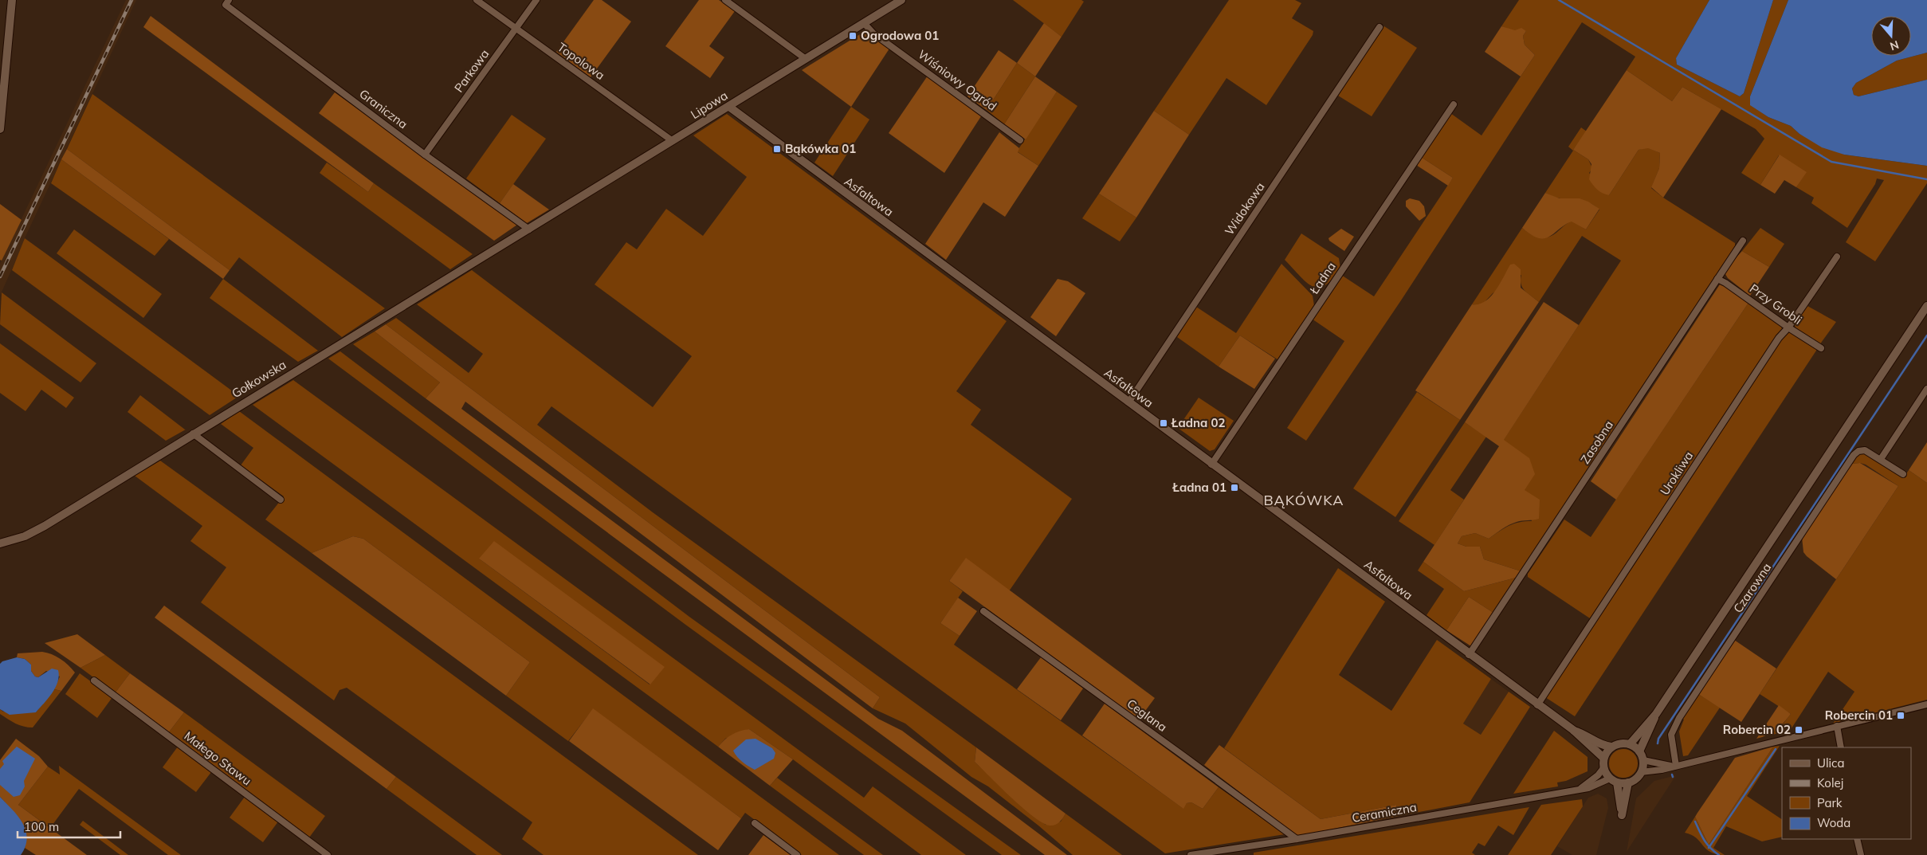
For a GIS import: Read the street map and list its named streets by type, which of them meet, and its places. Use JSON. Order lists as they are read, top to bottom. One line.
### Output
{"streets":{"street":["Topolowa","Parkowa","Wiśniowy Ogród","Lipowa","Graniczna","Asfaltowa","Widokowa","Ładna","Przy Grobli","Gołkowska","Zasobna","Urokliwa","Czarowna","Ceglana","Małego Stawu","Ceramiczna"]},"crossings":[["Topolowa","Parkowa"],["Topolowa","Lipowa"],["Parkowa","Graniczna"],["Wiśniowy Ogród","Lipowa"],["Lipowa","Graniczna"],["Lipowa","Asfaltowa"],["Lipowa","Gołkowska"],["Graniczna","Gołkowska"],["Asfaltowa","Widokowa"],["Asfaltowa","Ładna"],["Asfaltowa","Zasobna"],["Asfaltowa","Urokliwa"],["Asfaltowa","Ceramiczna"],["Przy Grobli","Zasobna"],["Przy Grobli","Urokliwa"],["Ceglana","Ceramiczna"]],"districts":["BĄKÓWKA"],"places":{"transit":["Ogrodowa 01","Bąkówka 01","Ładna 02","Ładna 01","Robercin 01","Robercin 02"]},"legend":["Ulica","Kolej","Park","Woda"],"scale_bar":"100 m","north":"bottom"}
